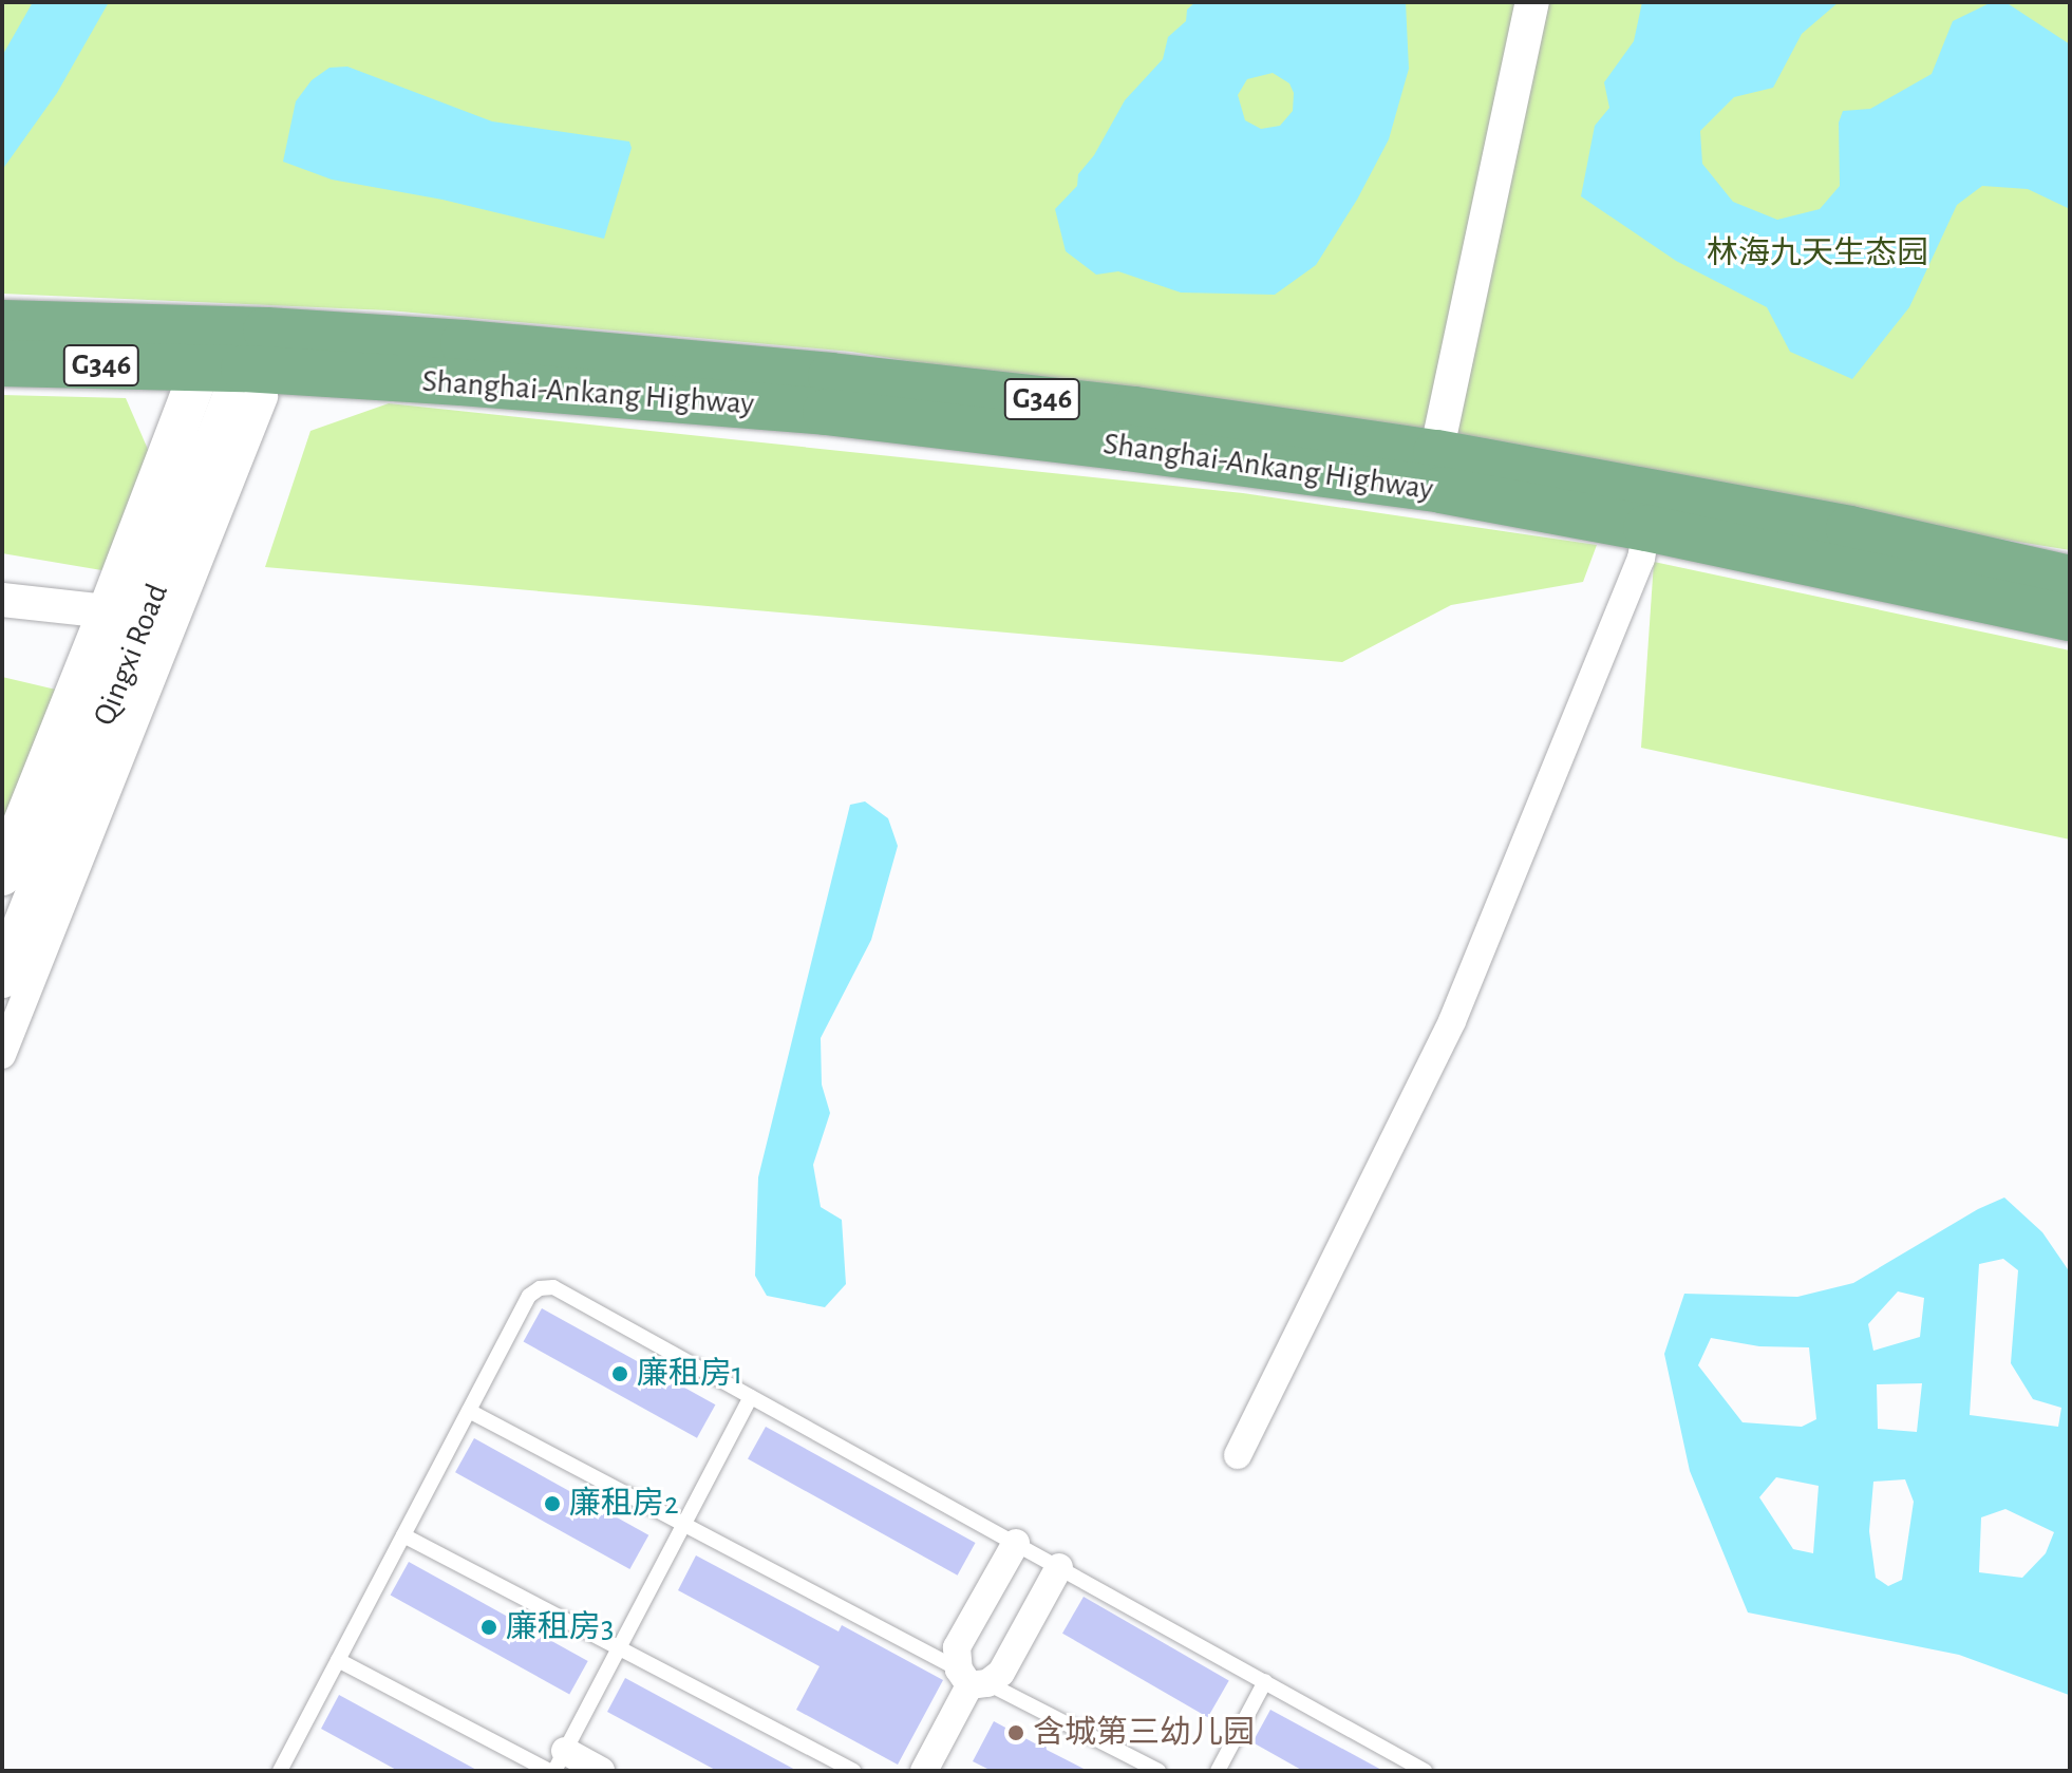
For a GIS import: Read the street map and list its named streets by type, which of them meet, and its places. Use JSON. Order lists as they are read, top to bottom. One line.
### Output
{"streets":{"highway":["G346","Shanghai-Ankang Highway"],"main road":["Qingxi Road"]},"crossings":[["Shanghai-Ankang Highway","Qingxi Road"]],"parks":["林海九天生态园"],"places":["廉租房1","廉租房2","廉租房3","含城第三幼儿园"]}
